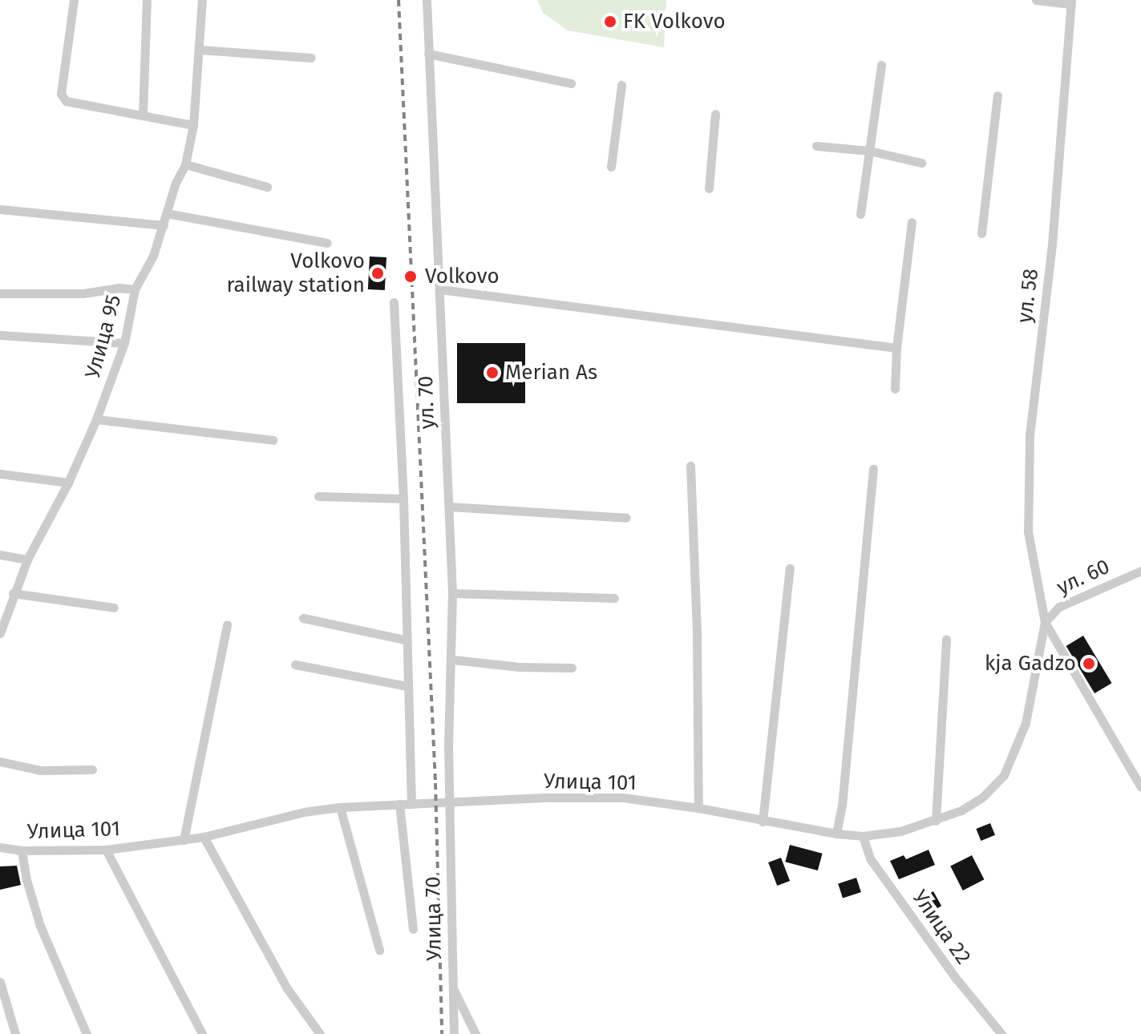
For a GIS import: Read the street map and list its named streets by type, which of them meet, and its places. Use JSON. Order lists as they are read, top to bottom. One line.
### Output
{"streets":{"street":["ул. 58","Улица 95","ул. 70","ул. 60","Улица 101","Улица 70","Улица 22"]},"crossings":[["ул. 58","ул. 60"],["ул. 58","Улица 101"],["ул. 70","Улица 101"],["ул. 70","Улица 70"],["ул. 60","Улица 101"],["Улица 101","Улица 70"],["Улица 101","Улица 22"]],"places":["FK Volkovo","Volkovo railway station","Volkovo","Merian As","kja Gadzo"]}
